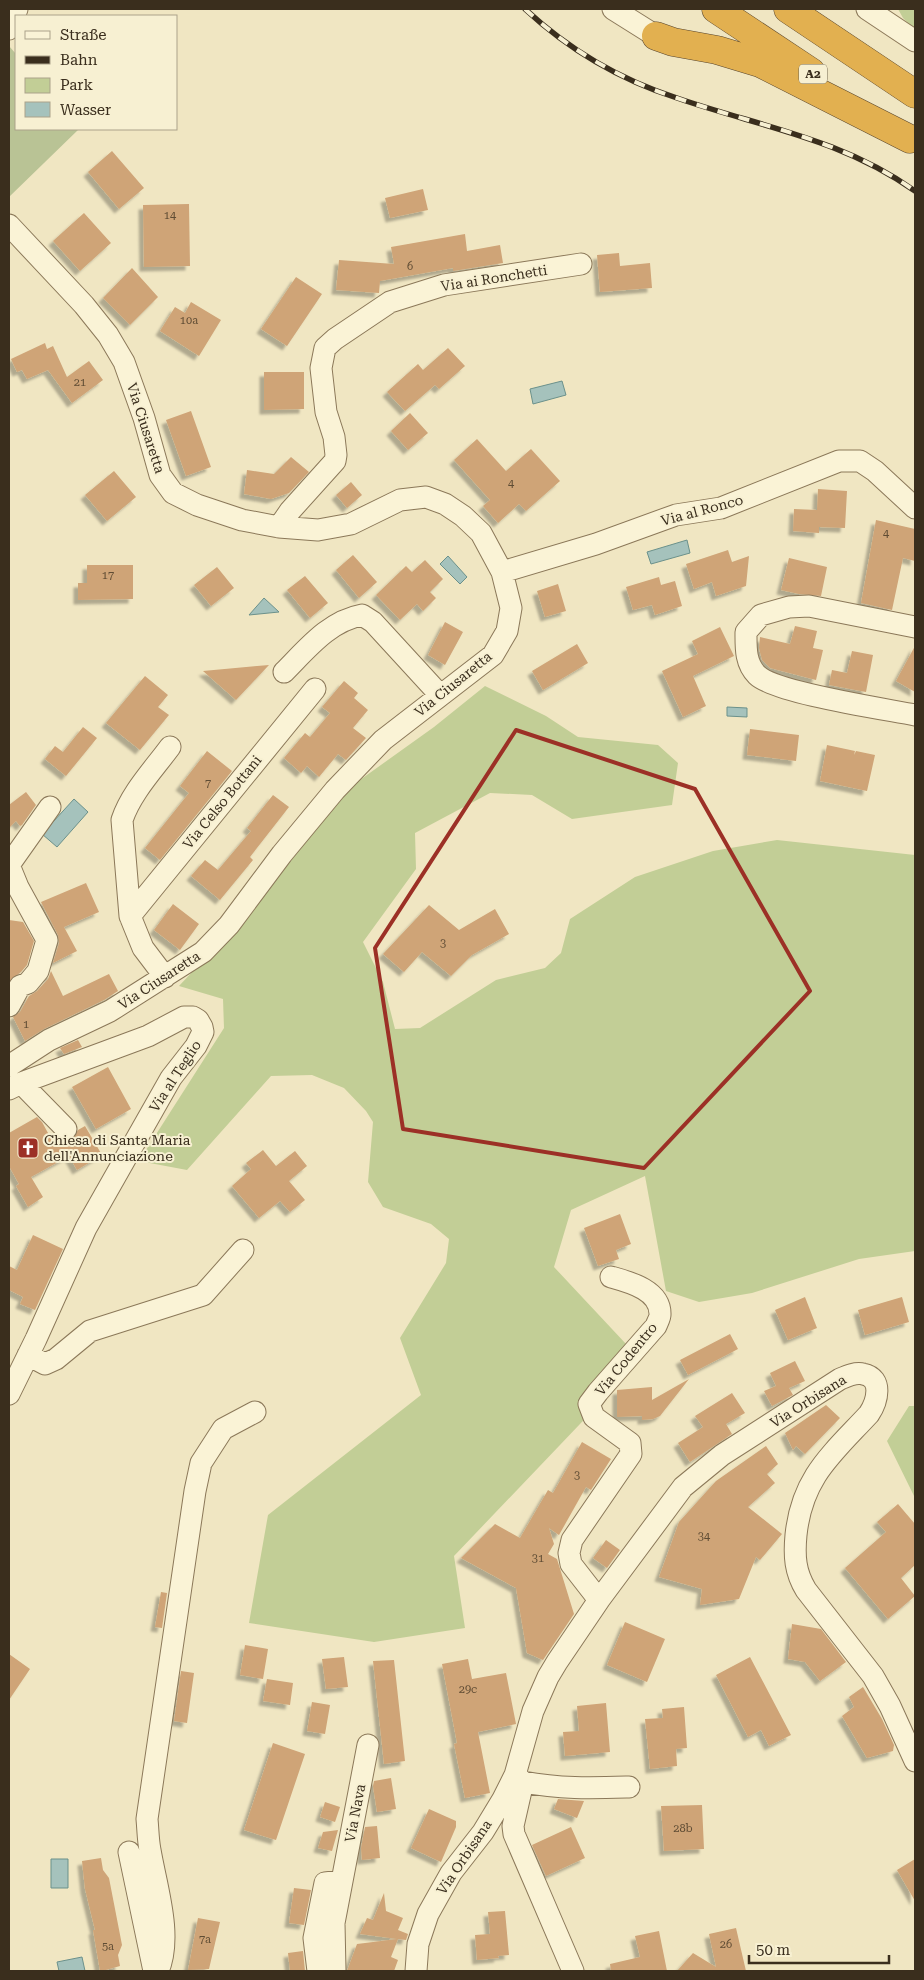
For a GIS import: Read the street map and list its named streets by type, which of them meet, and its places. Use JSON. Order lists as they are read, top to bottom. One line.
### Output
{"streets":{"highway":["A2"],"street":["Via ai Ronchetti","Via Ciusaretta","Via al Ronco","Via Celso Bottani","Via al Teglio","Via Codentro","Via Orbisana","Via Nava"]},"crossings":[["Via ai Ronchetti","Via Ciusaretta"],["Via Ciusaretta","Via al Ronco"],["Via Ciusaretta","Via al Teglio"],["Via Codentro","Via Orbisana"]],"places":{"church":["Chiesa di Santa Maria dell'Annunciazione"]},"house_numbers":["14","6","10a","21","4","4","17","7","3","1","3","34","31","29c","28b","7a","26","5a"],"legend":["Straße","Bahn","Park","Wasser"],"scale_bar":"50 m"}
